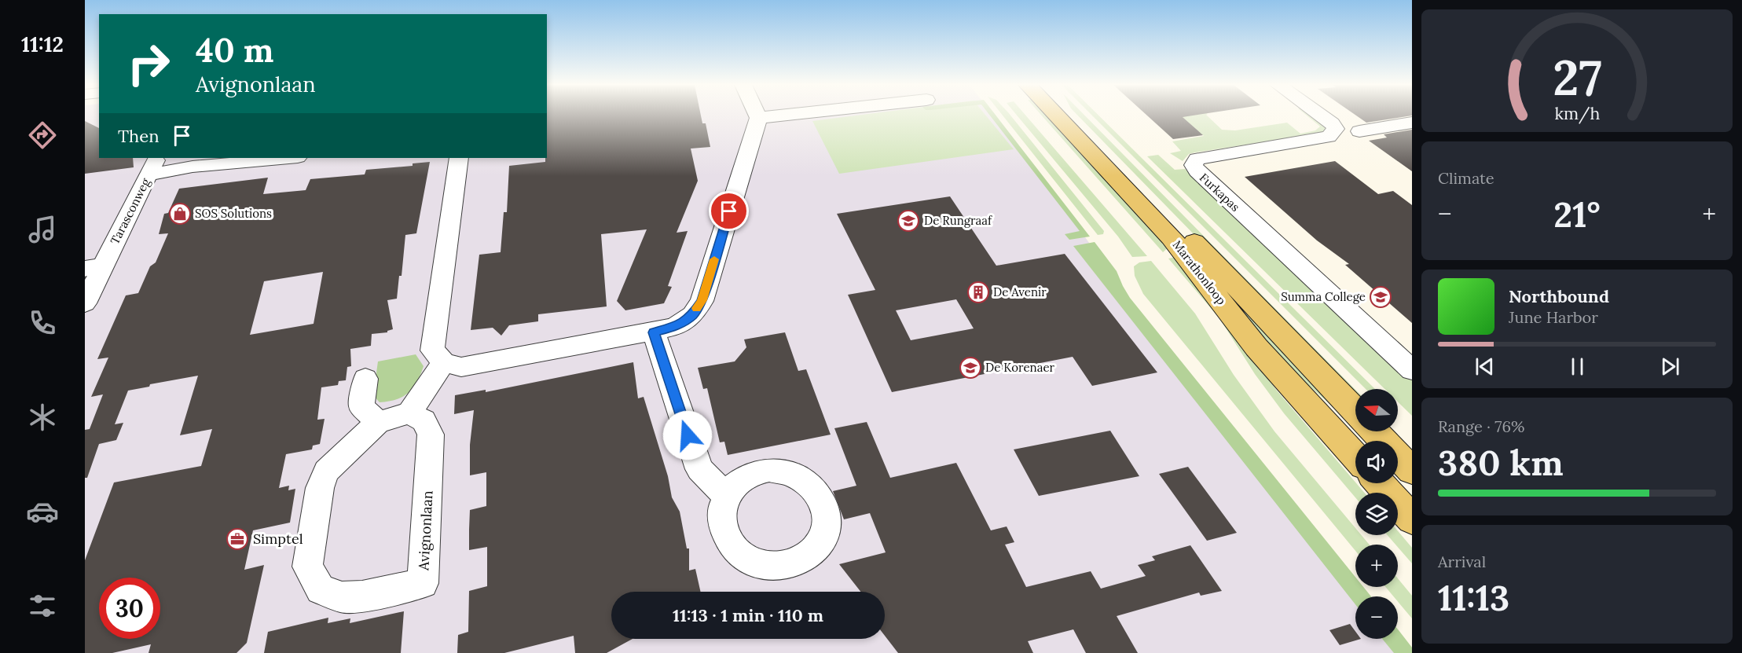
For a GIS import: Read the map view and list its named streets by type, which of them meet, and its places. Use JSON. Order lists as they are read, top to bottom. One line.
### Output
{"streets":{"main road":["Marathonloop"],"street":["Furkapas","Tarasconweg","Avignonlaan"]},"places":{"shop":["SOS Solutions"],"school or university":["De Rungraaf","Summa College","De Korenaer"],"building":["De Avenir"],"office":["Simptel"]},"north":"left","page":{"tabs":"11:12","turn":["40 m","Avignonlaan"],"then":"Then","tile":["Climate",["Range · 76%","380 km"],["Arrival","11:13"]],"heat":["−","21°","+"],"song":["Northbound","June Harbor"],"map_buttons":["+","−"],"limit":"30","trip":"11:13 · 1 min · 110 m","gauge":["27","km/h"]}}
